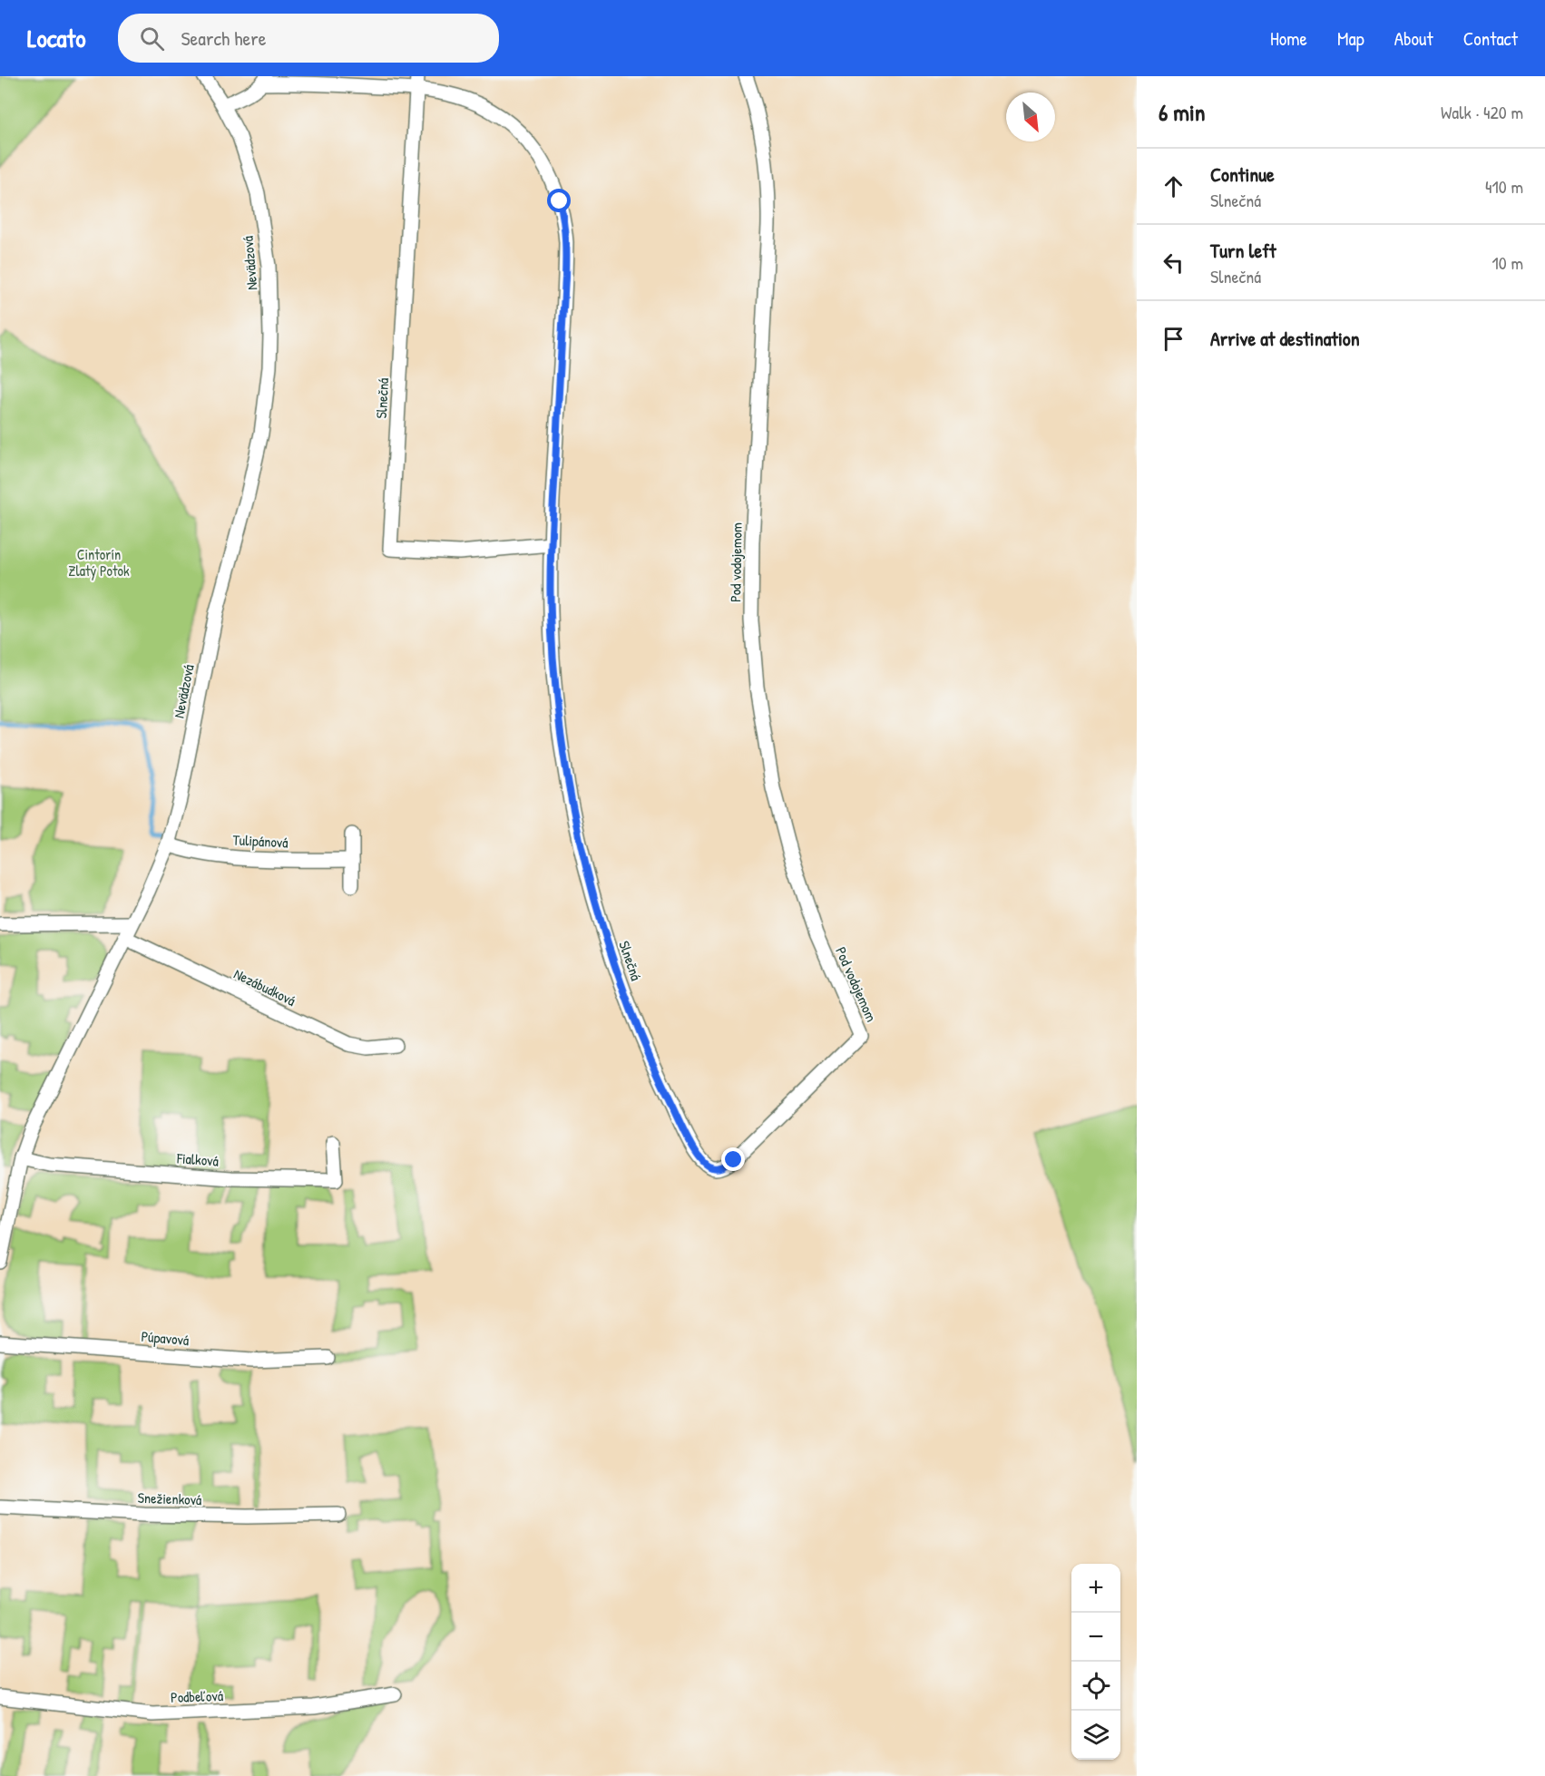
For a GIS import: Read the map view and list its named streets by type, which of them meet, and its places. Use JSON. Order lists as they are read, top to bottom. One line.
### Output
{"streets":{"street":["Nevädzová","Slnečná","Pod vodojemom","Tulipánová","Nezábudková","Fialková","Púpavová","Snežienková","Podbeľová"]},"crossings":[["Nevädzová","Tulipánová"],["Nevädzová","Nezábudková"],["Nevädzová","Fialková"],["Slnečná","Pod vodojemom"]],"parks":["Cintorín Zlatý Potok"],"north":"bottom right","page":{"header":"Locato","search":"Search here","nav":["Home","Map","About","Contact"],"heading":["6 min","Walk · 420 m"],"list":[["Continue","Slnečná","410 m"],["Turn left","Slnečná","10 m"],"Arrive at destination"],"map_buttons":["+","−"]}}
